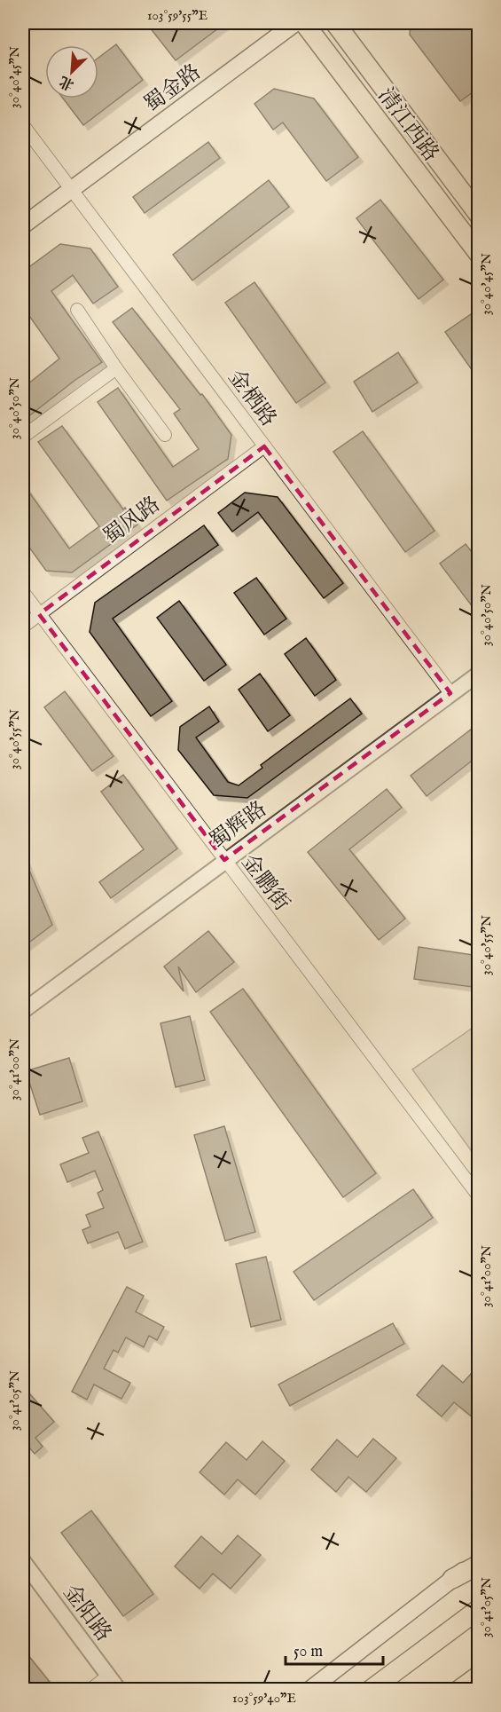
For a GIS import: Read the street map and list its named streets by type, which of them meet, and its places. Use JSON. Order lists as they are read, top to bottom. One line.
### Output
{"streets":{"main road":["蜀金路","清江西路"],"street":["金栖路","蜀风路","蜀辉路","金鹏街","金阳路"]},"crossings":[["蜀金路","金栖路"],["金栖路","蜀风路"],["金栖路","蜀辉路"],["蜀风路","金鹏街"],["蜀辉路","金鹏街"]],"scale_bar":"50 m","north":"bottom left","coordinates":["103°59'55\"E","30°40'45\"N","30°40'50\"N","30°40'55\"N","30°41'00\"N","30°41'05\"N","103°59'40\"E"]}
